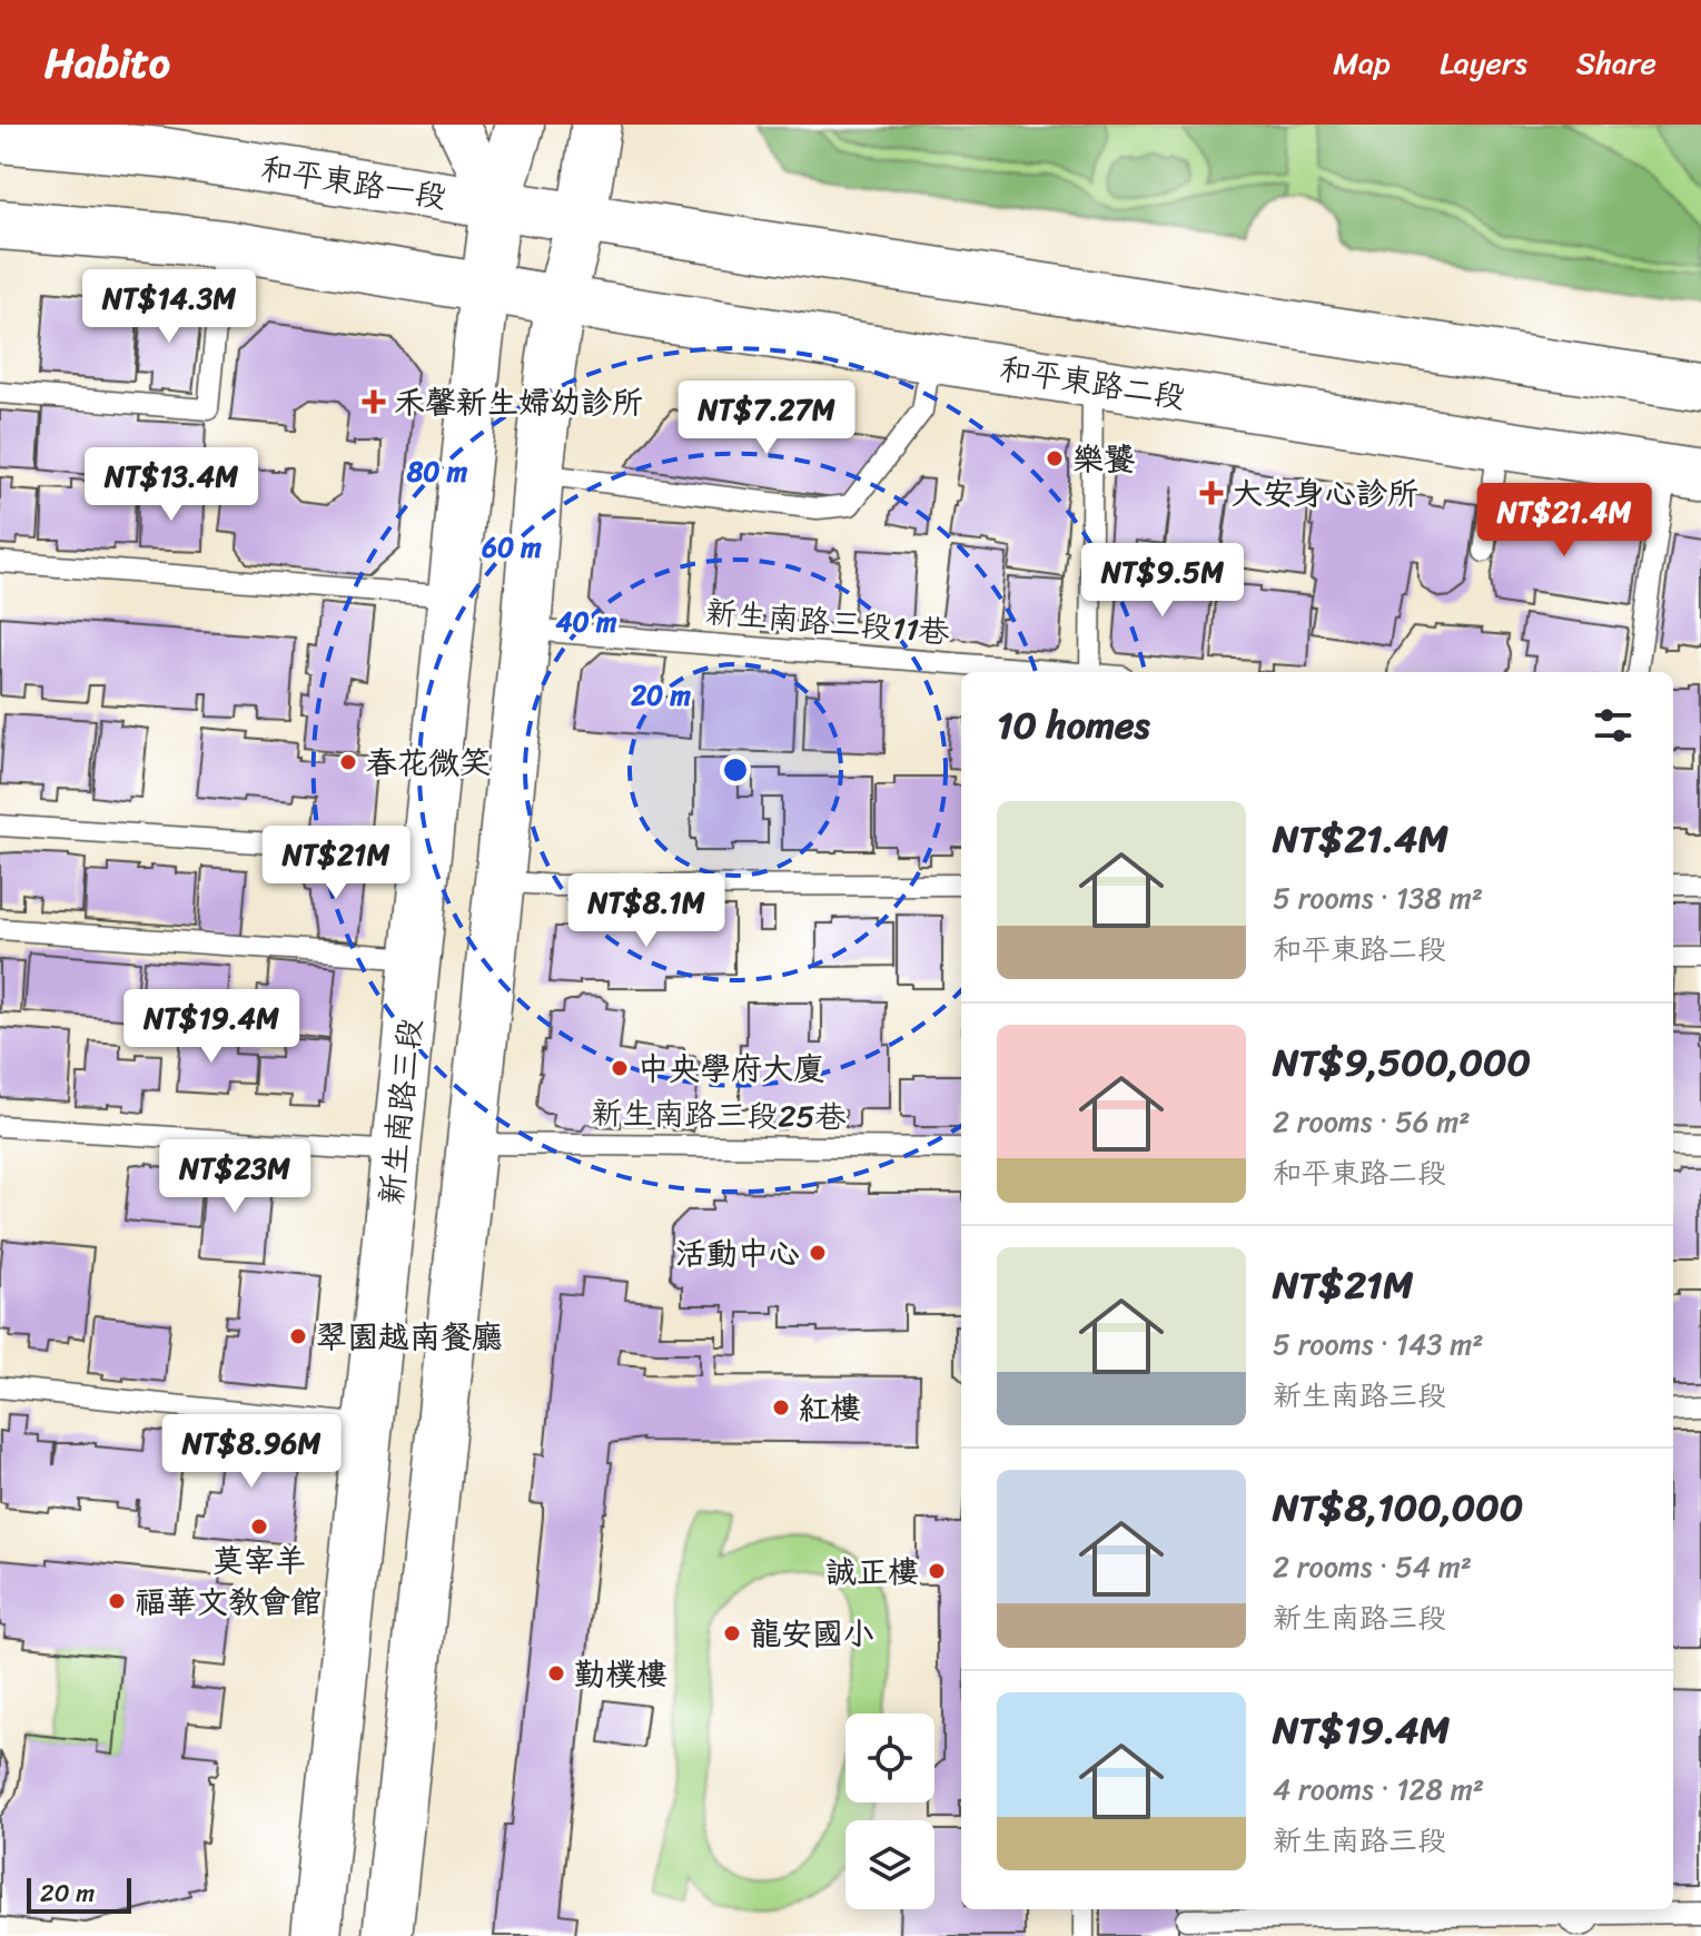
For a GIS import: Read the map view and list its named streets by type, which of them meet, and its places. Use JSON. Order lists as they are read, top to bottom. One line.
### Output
{"streets":{"main road":["和平東路一段","和平東路二段","新生南路三段"],"lane":["新生南路三段11巷","新生南路三段25巷"]},"crossings":[["和平東路一段","新生南路三段"],["和平東路二段","新生南路三段"]],"places":{"health":["禾馨新生婦幼診所","大安身心診所"],"other":["樂饕","春花微笑","中央學府大廈","活動中心","翠園越南餐廳","紅樓","莫宰羊","誠正樓","福華文教會館","龍安國小","勤樸樓"]},"scale_bar":"20 m","page":{"header":"Habito","nav":["Map","Layers","Share"],"price":["NT$14.3M","NT$7.27M","NT$13.4M","NT$21.4M","NT$9.5M","NT$21M","NT$8.1M","NT$19.4M","NT$23M","NT$8.96M"],"heading":"10 homes","list":[{"name":"NT$21.4M","note":"5 rooms · 138 m² · 和平東路二段"},{"name":"NT$9,500,000","note":"2 rooms · 56 m² · 和平東路二段"},{"name":"NT$21M","note":"5 rooms · 143 m² · 新生南路三段"},{"name":"NT$8,100,000","note":"2 rooms · 54 m² · 新生南路三段"},{"name":"NT$19.4M","note":"4 rooms · 128 m² · 新生南路三段"}],"scale":"20 m"},"rings":["80 m","60 m","40 m","20 m"]}
